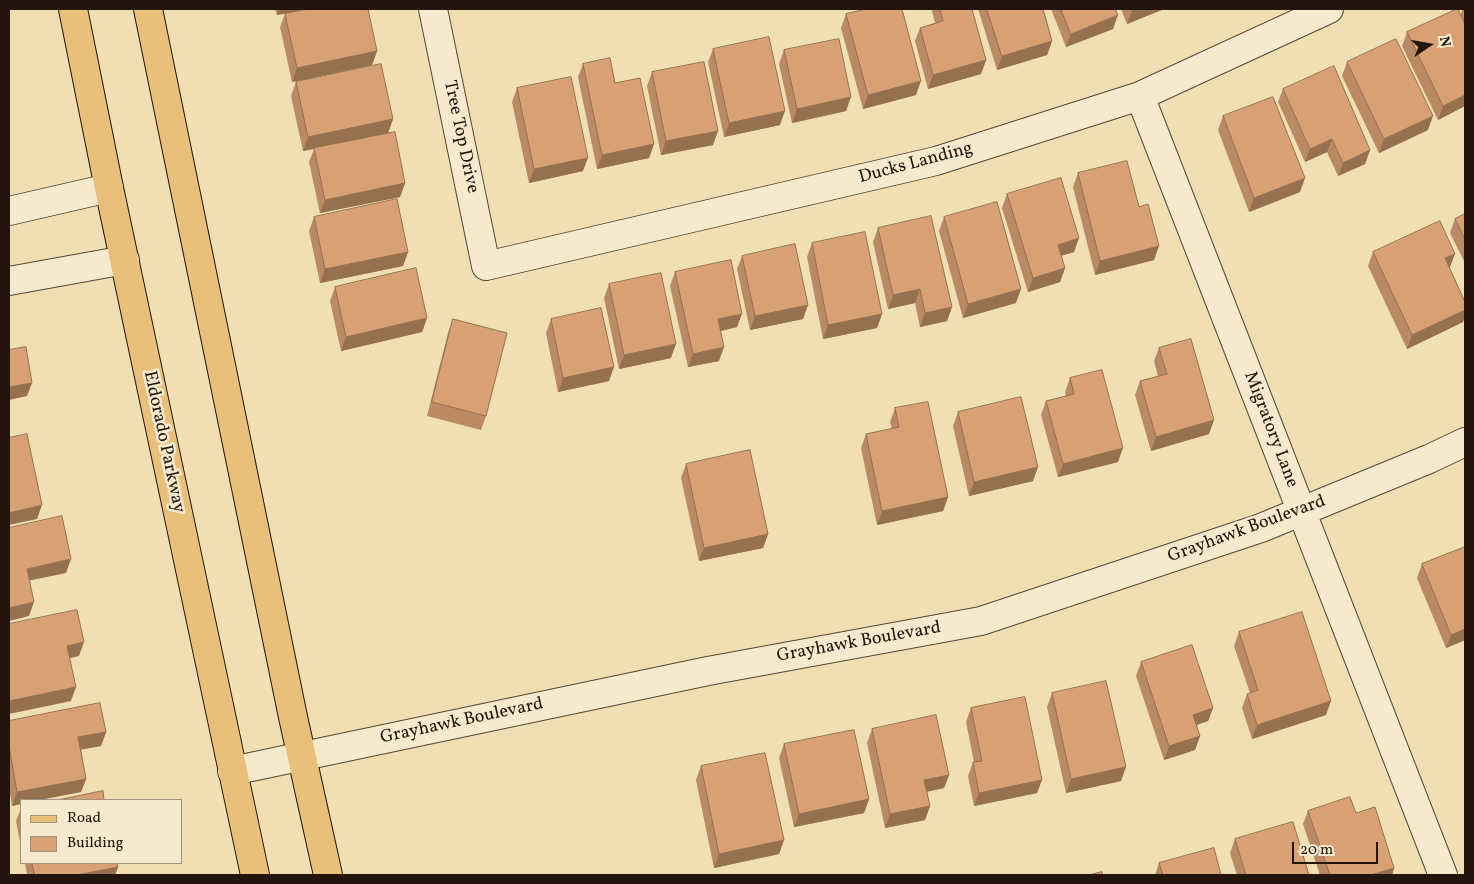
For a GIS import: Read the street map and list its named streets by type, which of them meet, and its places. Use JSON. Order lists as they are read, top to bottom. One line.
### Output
{"streets":{"main road":["Eldorado Parkway"],"street":["Tree Top Drive","Ducks Landing","Migratory Lane","Grayhawk Boulevard"]},"crossings":[["Tree Top Drive","Ducks Landing"],["Ducks Landing","Migratory Lane"],["Migratory Lane","Grayhawk Boulevard"],["Eldorado Parkway","Grayhawk Boulevard"]],"legend":["Road","Building"],"scale_bar":"20 m","north":"right"}
